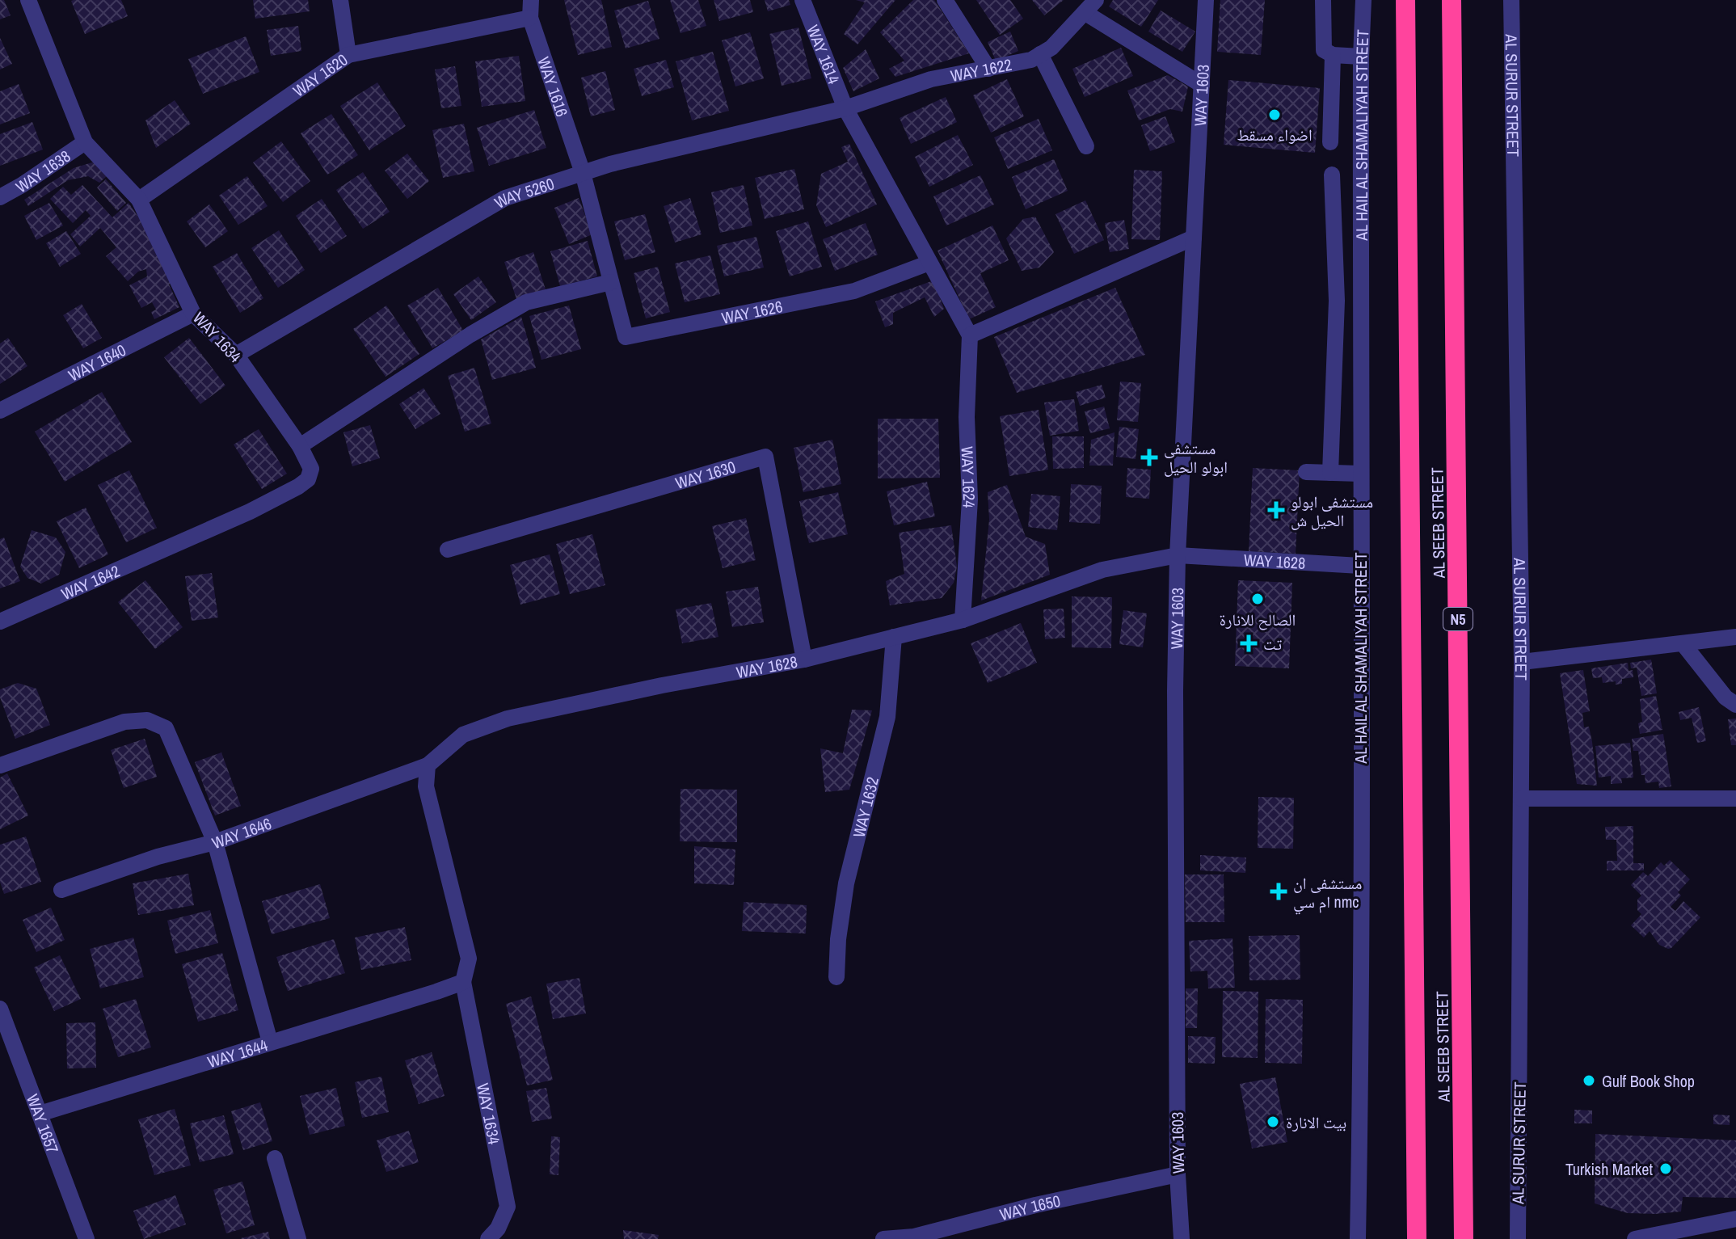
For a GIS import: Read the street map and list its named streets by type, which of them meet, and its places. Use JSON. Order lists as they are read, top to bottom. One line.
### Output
{"streets":{"highway":["AL SEEB STREET","N5"],"street":["WAY 1614","WAY 1622","WAY 1620","WAY 1616","WAY 1603","AL SURUR STREET","AL HAIL AL SHAMALIYAH STREET","WAY 1638","WAY 5260","WAY 1626","WAY 1634","WAY 1640","WAY 1630","WAY 1624","WAY 1628","WAY 1642","WAY 1632","WAY 1646","WAY 1644","WAY 1657","WAY 1650"]},"crossings":[["WAY 1614","WAY 1622"],["WAY 1614","WAY 5260"],["WAY 1614","WAY 1624"],["WAY 1622","WAY 5260"],["WAY 1622","WAY 1624"],["WAY 1620","WAY 1616"],["WAY 1620","WAY 1634"],["WAY 1616","WAY 5260"],["WAY 1616","WAY 1626"],["WAY 1603","WAY 1628"],["WAY 1603","WAY 1650"],["AL HAIL AL SHAMALIYAH STREET","WAY 1628"],["WAY 1638","WAY 1634"],["WAY 5260","WAY 1626"],["WAY 5260","WAY 1634"],["WAY 5260","WAY 1624"],["WAY 1626","WAY 1624"],["WAY 1634","WAY 1640"],["WAY 1634","WAY 1642"],["WAY 1634","WAY 1644"],["WAY 1630","WAY 1628"],["WAY 1624","WAY 1628"],["WAY 1628","WAY 1632"],["WAY 1628","WAY 1646"],["WAY 1646","WAY 1644"],["WAY 1644","WAY 1657"]],"places":{"other":["اضواء مسقط","الصالح للانارة","Gulf Book Shop","بيت الانارة","Turkish Market"],"health":["مستشفى ابولو الحيل","مستشفى ابولو الحيل ش","تت","مستشفى ان ام سي nmc"]}}
